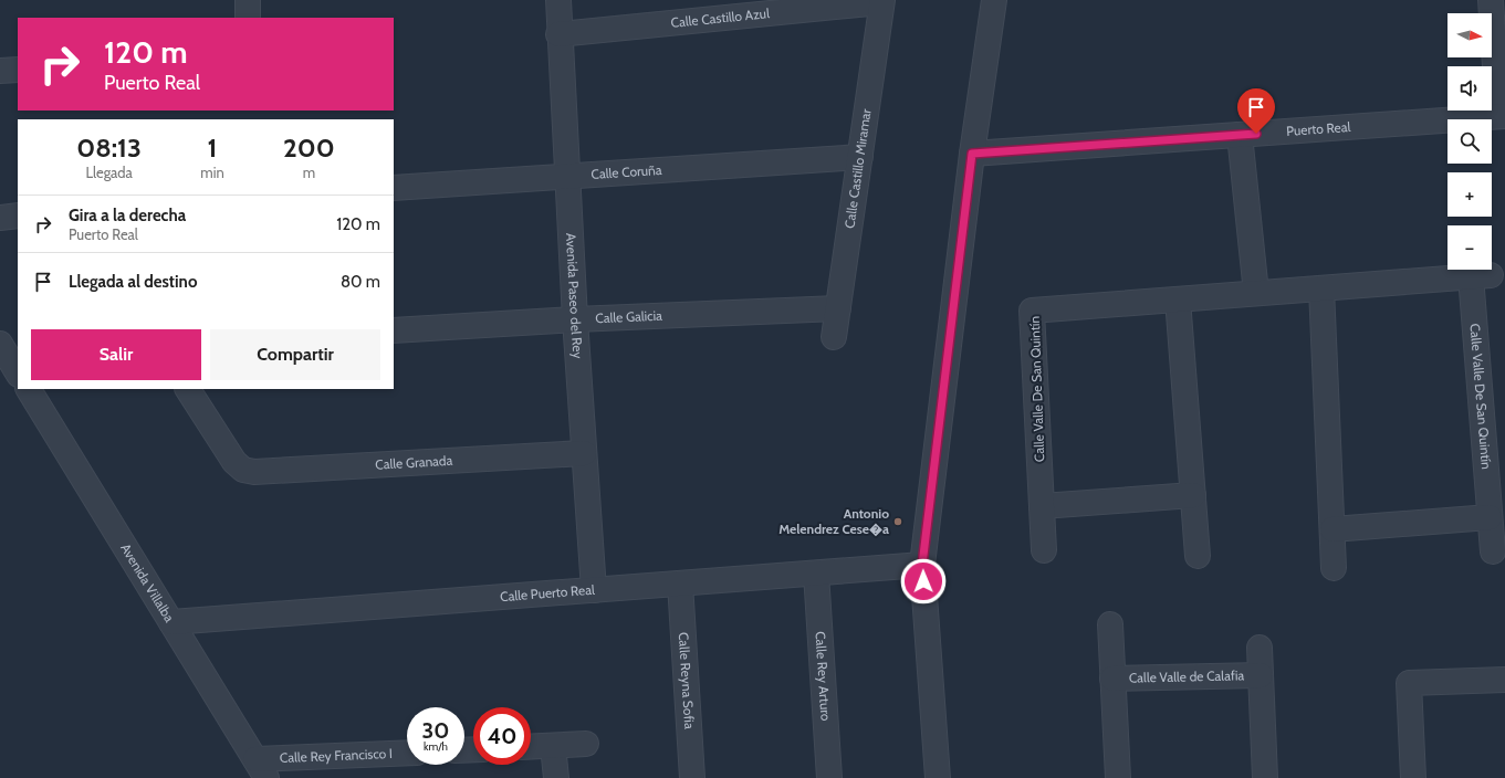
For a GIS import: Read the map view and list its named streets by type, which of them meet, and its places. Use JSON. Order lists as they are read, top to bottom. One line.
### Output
{"streets":{"street":["Calle Castillo Azul","Puerto Real","Calle Castillo Miramar","Calle Coruña","Avenida Paseo del Rey","Calle Galicia","Calle Valle De San Quintín","Calle Granada","Avenida Villalba","Calle Puerto Real","Calle Rey Arturo","Calle Valle de Calafia","Calle Reyna Sofia","Calle Rey Francisco I"]},"crossings":[["Calle Castillo Azul","Calle Castillo Miramar"],["Calle Castillo Azul","Avenida Paseo del Rey"],["Calle Castillo Miramar","Calle Coruña"],["Calle Castillo Miramar","Calle Galicia"],["Calle Coruña","Avenida Paseo del Rey"],["Avenida Paseo del Rey","Calle Galicia"],["Avenida Paseo del Rey","Calle Granada"],["Avenida Paseo del Rey","Calle Puerto Real"],["Avenida Villalba","Calle Puerto Real"],["Avenida Villalba","Calle Rey Francisco I"],["Calle Puerto Real","Calle Rey Arturo"],["Calle Puerto Real","Calle Reyna Sofia"]],"places":["Antonio Melendrez Cese�a"],"north":"right","page":{"map_buttons":["+","−"],"turn":["120 m","Puerto Real"],"eta":["08:13","Llegada","1","min","200","m"],"list":[{"name":"Gira a la derecha","note":"Puerto Real","value":"120 m"},{"name":"Llegada al destino","value":"80 m"}],"buttons":["Salir","Compartir"],"speed":"30 km/h","limit":"40"}}
